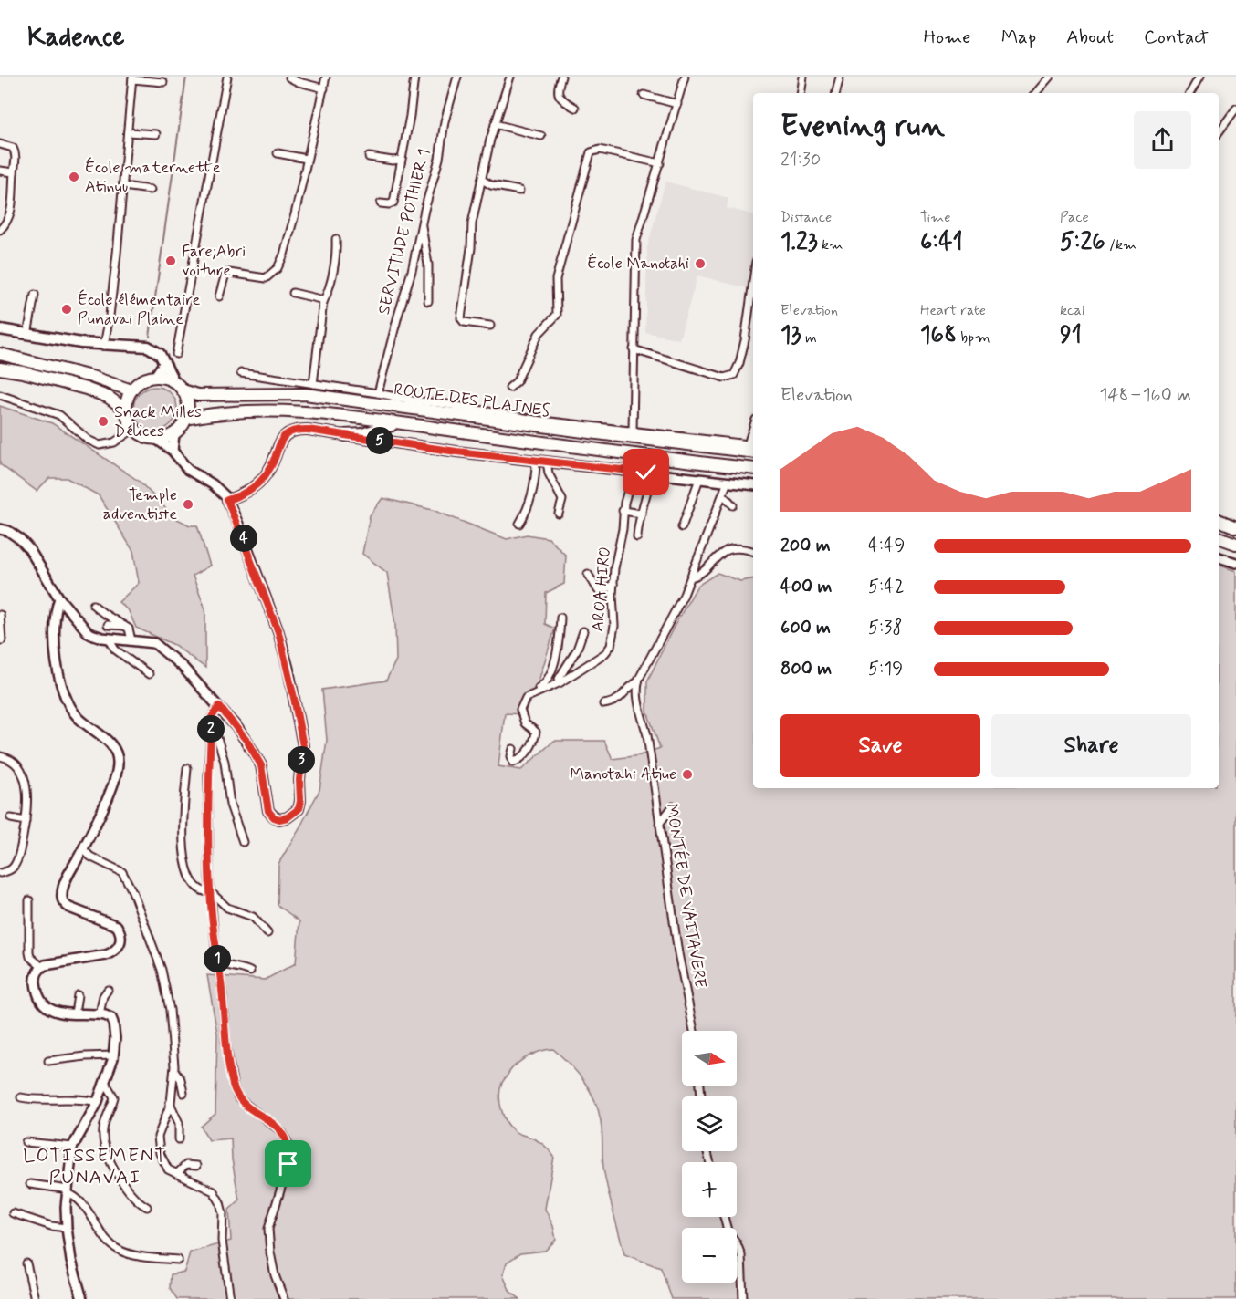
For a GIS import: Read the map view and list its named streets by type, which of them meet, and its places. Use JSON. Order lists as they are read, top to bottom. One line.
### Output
{"streets":{"highway":["ROUTE DES PLAINES"],"street":["SERVITUDE POTHIER 1","AROA HIRO","MONTÉE DE VAITAVERE"]},"districts":["LOTISSEMENT PUNAVAI"],"places":["École maternette Atinuu","Fare;Abri voiture","École Manotahi","École élémentaire Punavai Plaine","Snack Milles Délices","Temple adventiste","Manotahi Atiue"],"north":"right","page":{"header":"Kadence","nav":["Home","Map","About","Contact"],"heading":["Evening run","21:30"],"stats":[["Distance","1.23 km"],["Time","6:41"],["Pace","5:26 /km"],["Elevation","13 m"],["Heart rate","168 bpm"],["kcal","91"]],"chart":["Elevation","148–160 m"],"pins":["5","4","2","3","1"],"list":[{"name":"200 m","note":"4:49"},{"name":"400 m","note":"5:42"},{"name":"600 m","note":"5:38"},{"name":"800 m","note":"5:19"}],"buttons":["Save","Share"],"map_buttons":["+","−"]}}
